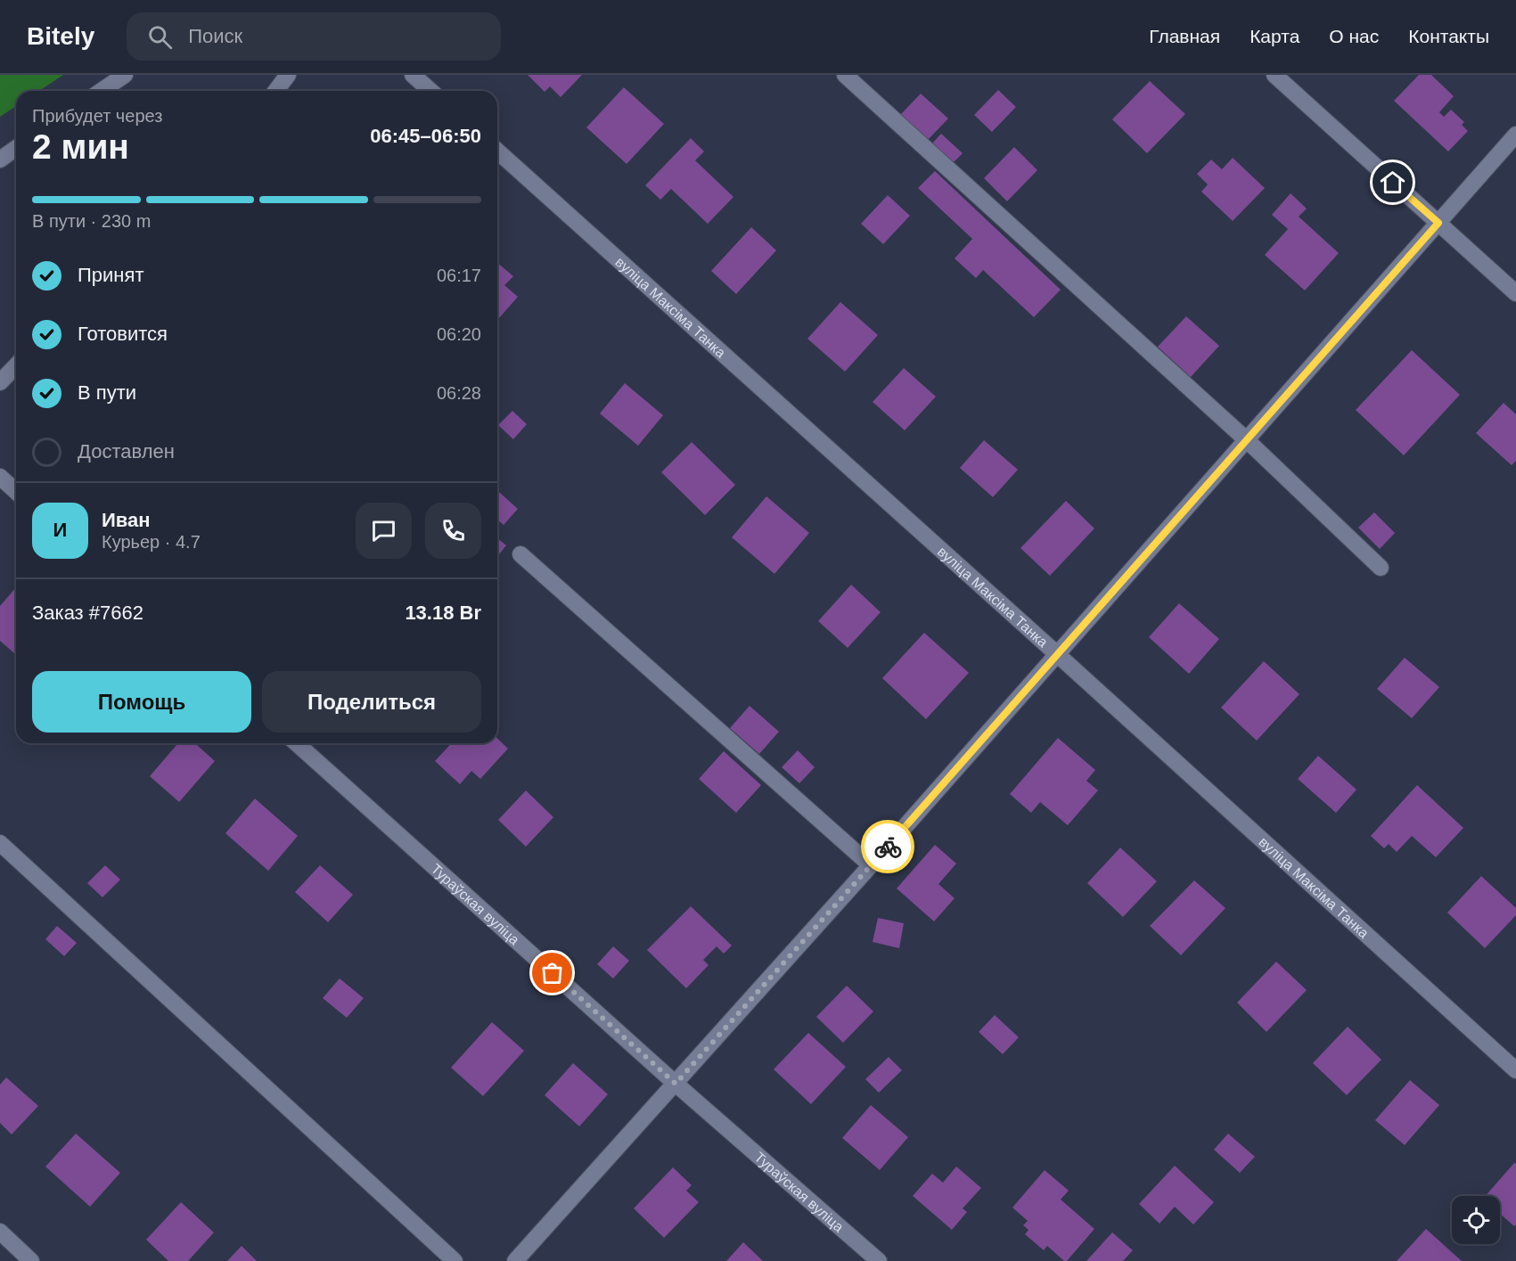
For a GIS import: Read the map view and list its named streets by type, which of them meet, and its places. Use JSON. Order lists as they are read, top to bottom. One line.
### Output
{"streets":{"street":["вуліца Максіма Танка","Тураўская вуліца"]},"page":{"header":"Bitely","search":"Поиск","nav":["Главная","Карта","О нас","Контакты"],"heading":["2 мин","Прибудет через","06:45–06:50"],"panel":["Иван","Курьер · 4.7","Заказ #7662","13.18 Br"],"bar":"В пути · 230 m","list":[["Принят","06:17"],["Готовится","06:20"],["В пути","06:28"],"Доставлен"],"round":"И","buttons":["Помощь","Поделиться"]}}
